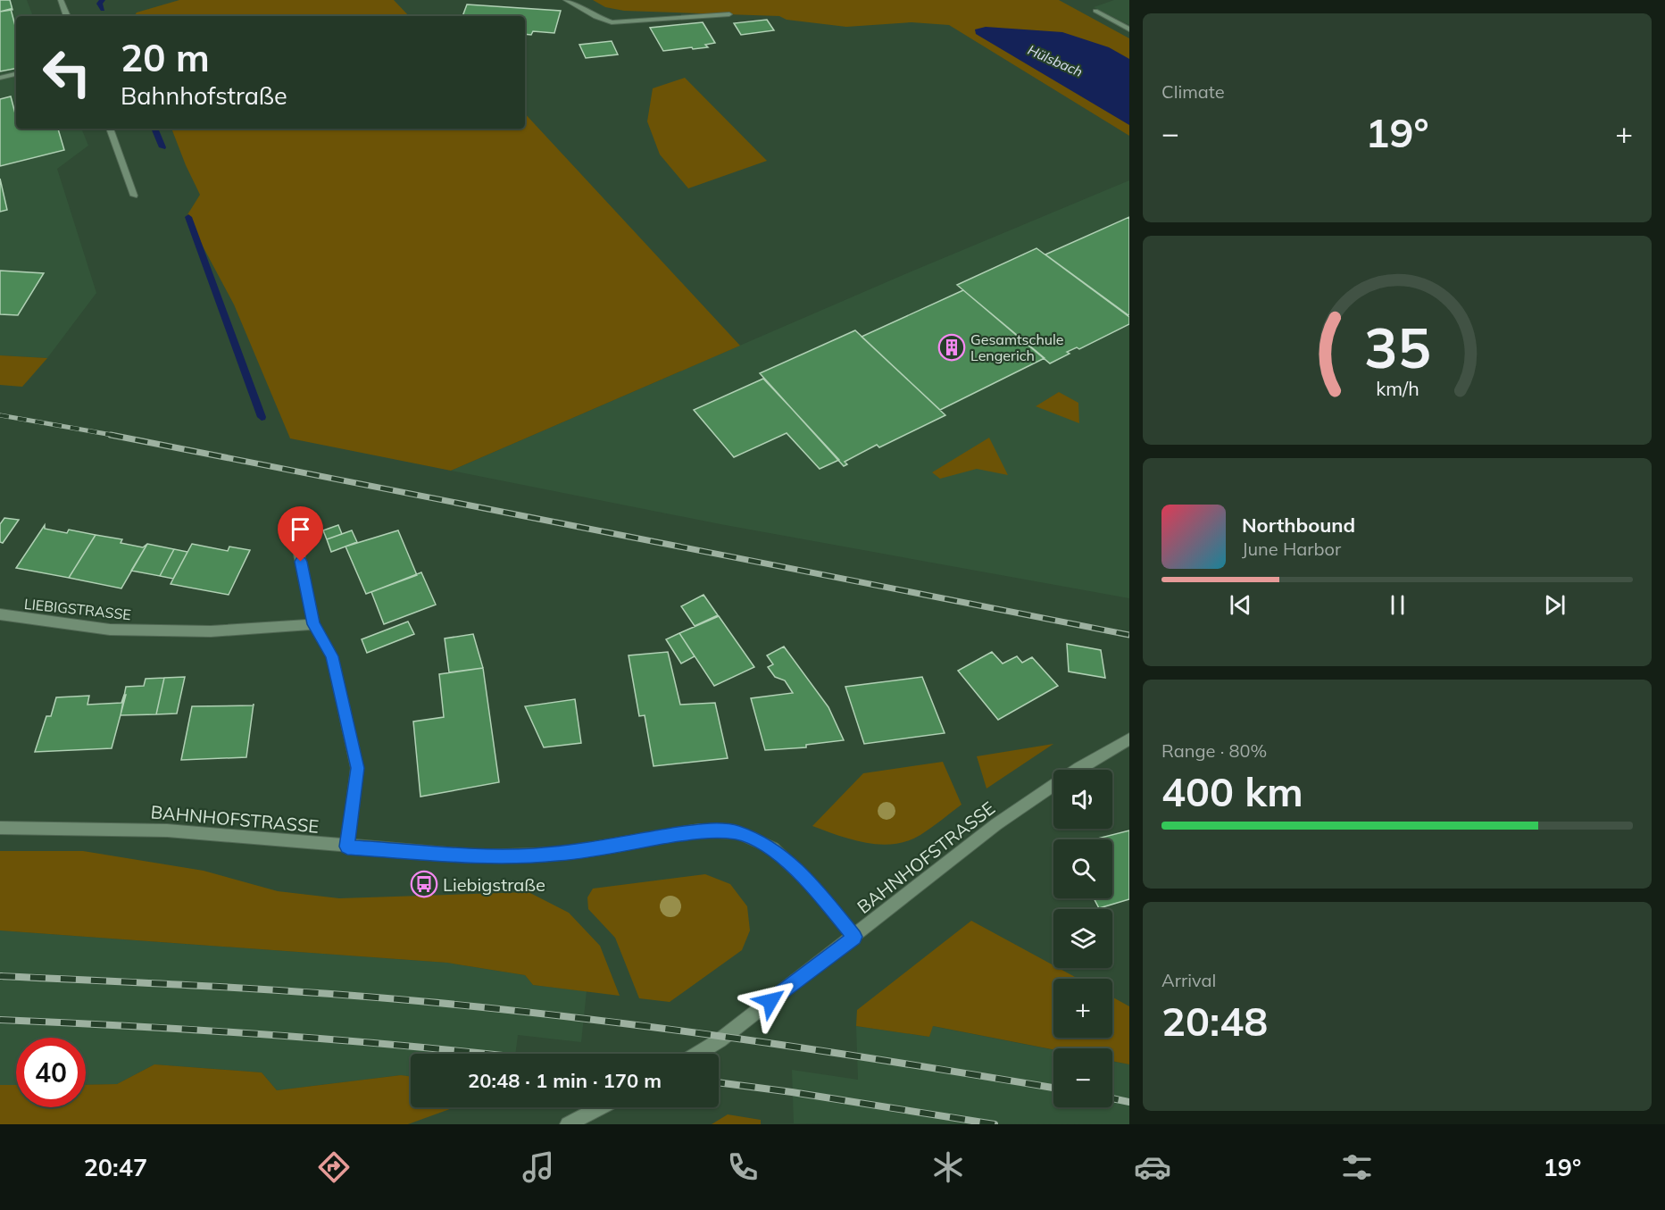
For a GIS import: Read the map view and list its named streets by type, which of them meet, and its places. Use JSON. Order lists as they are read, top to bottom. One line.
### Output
{"streets":{"street":["LIEBIGSTRASSE","BAHNHOFSTRASSE"]},"water":["Hülsbach"],"places":{"building":["Gesamtschule Lengerich"],"bus stop":["Liebigstraße"]},"page":{"tile":["Climate",["Range · 80%","400 km"],["Arrival","20:48"]],"turn":["20 m","Bahnhofstraße"],"heat":["−","19°","+"],"song":["Northbound","June Harbor"],"map_buttons":["+","−"],"limit":"40","trip":"20:48 · 1 min · 170 m","tabs":["20:47","19°"],"gauge":["35","km/h"]}}
